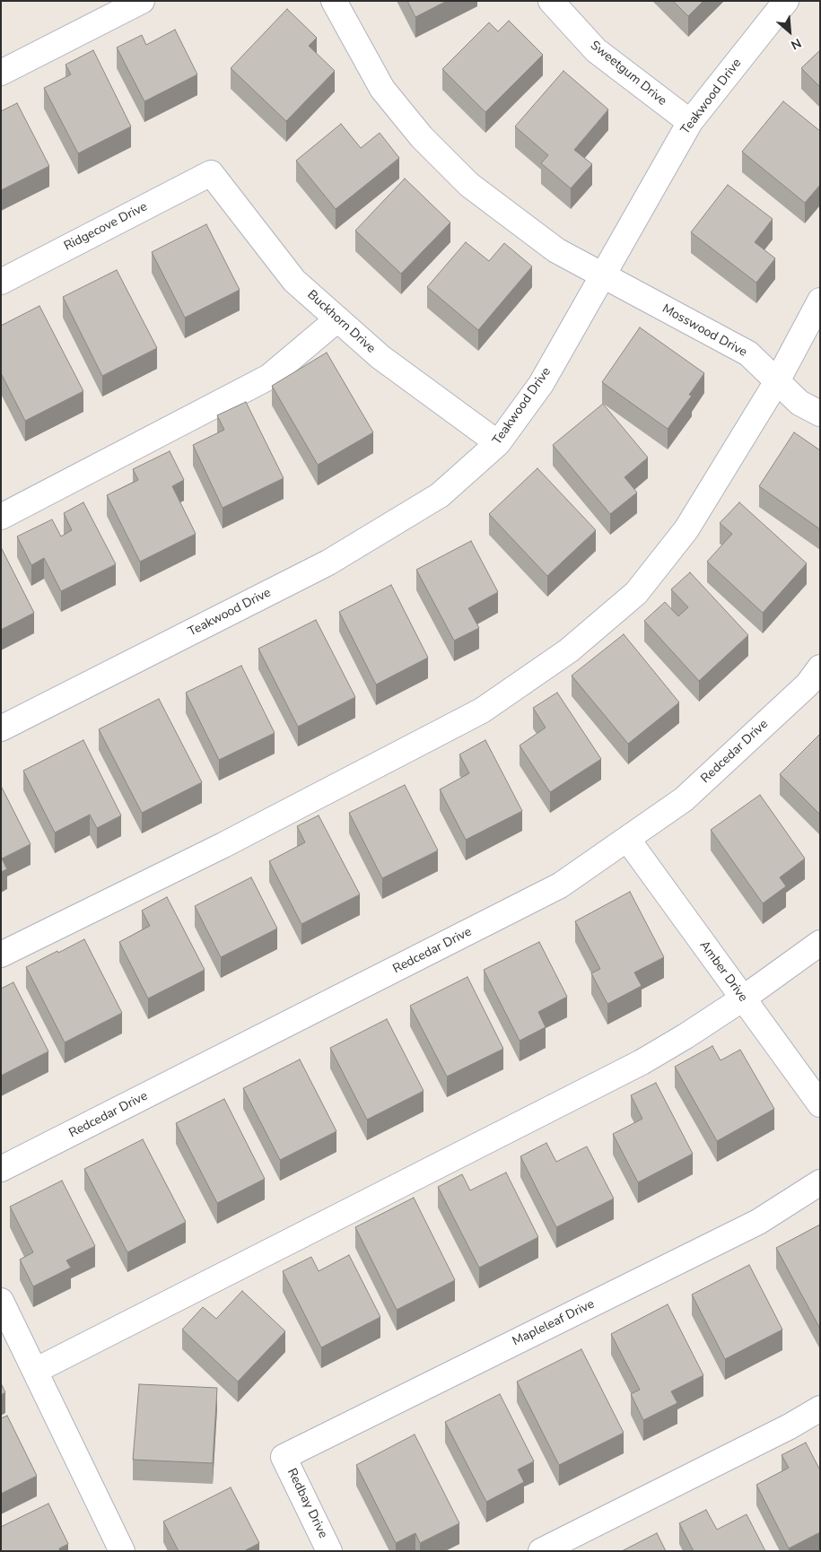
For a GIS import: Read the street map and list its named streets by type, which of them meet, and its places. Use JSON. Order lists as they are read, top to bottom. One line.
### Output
{"streets":{"street":["Sweetgum Drive","Teakwood Drive","Ridgecove Drive","Buckhorn Drive","Mosswood Drive","Redcedar Drive","Amber Drive","Mapleleaf Drive","Redbay Drive"]},"crossings":[["Sweetgum Drive","Teakwood Drive"],["Teakwood Drive","Buckhorn Drive"],["Teakwood Drive","Mosswood Drive"],["Ridgecove Drive","Buckhorn Drive"],["Redcedar Drive","Amber Drive"],["Mapleleaf Drive","Redbay Drive"]],"north":"bottom right"}
